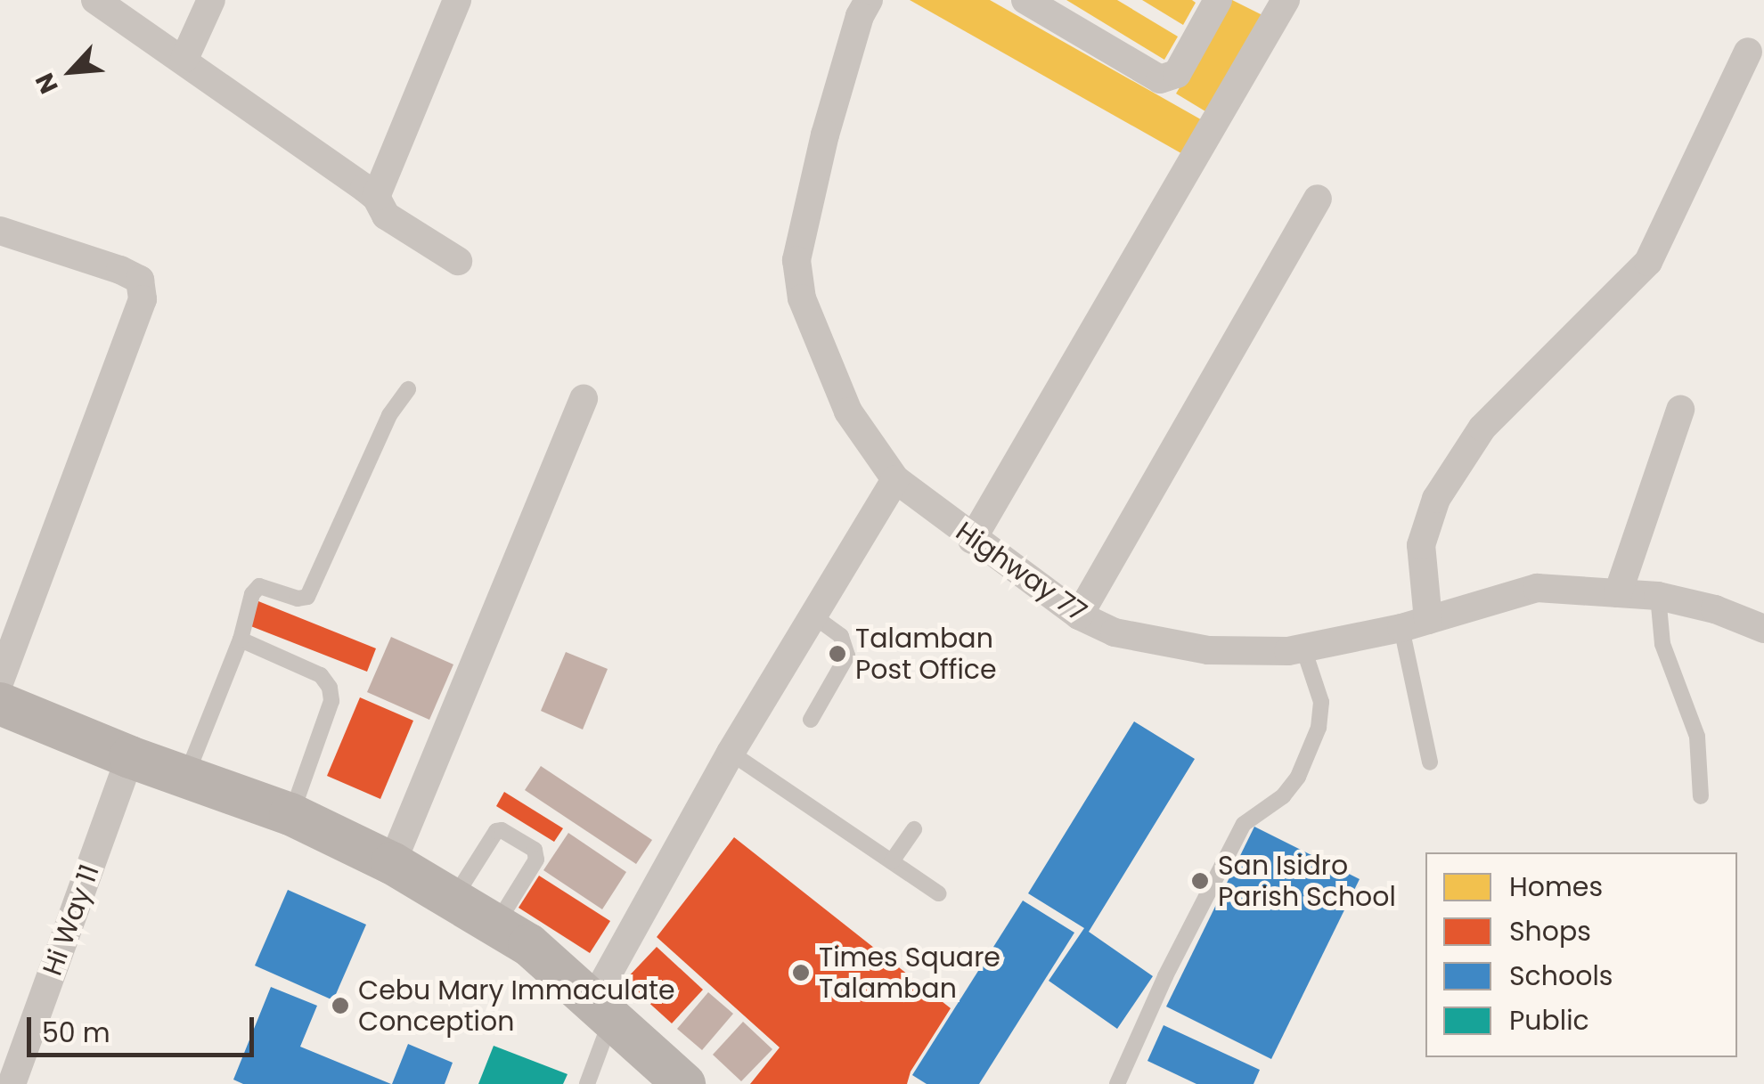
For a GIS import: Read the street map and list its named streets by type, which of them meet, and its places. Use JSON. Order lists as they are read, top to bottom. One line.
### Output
{"streets":{"street":["Highway 77","Hi Way 11"]},"places":["Talamban Post Office","San Isidro Parish School","Times Square Talamban","Cebu Mary Immaculate Conception"],"legend":["Homes","Shops","Schools","Public"],"scale_bar":"50 m","north":"bottom left"}
